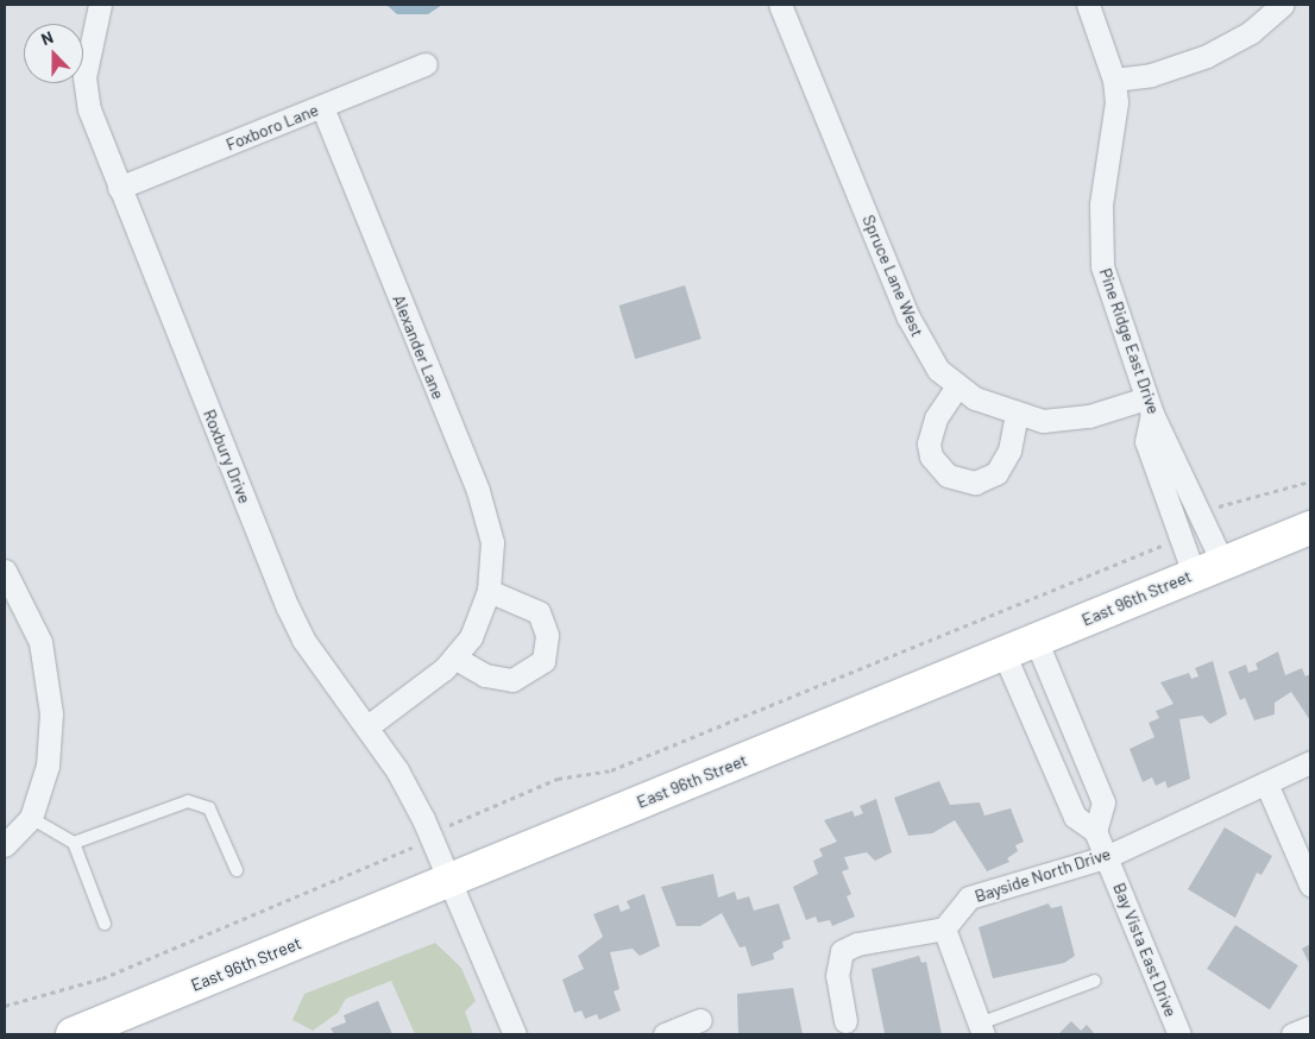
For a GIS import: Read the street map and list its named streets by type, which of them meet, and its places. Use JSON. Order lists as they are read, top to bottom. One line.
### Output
{"streets":{"main road":["East 96th Street"],"street":["Foxboro Lane","Spruce Lane West","Pine Ridge East Drive","Alexander Lane","Roxbury Drive","Bayside North Drive","Bay Vista East Drive"]},"crossings":[["Foxboro Lane","Alexander Lane"],["Foxboro Lane","Roxbury Drive"],["Spruce Lane West","Pine Ridge East Drive"],["Pine Ridge East Drive","East 96th Street"],["Alexander Lane","Roxbury Drive"],["Roxbury Drive","East 96th Street"],["East 96th Street","Bay Vista East Drive"],["Bayside North Drive","Bay Vista East Drive"]],"north":"top"}
